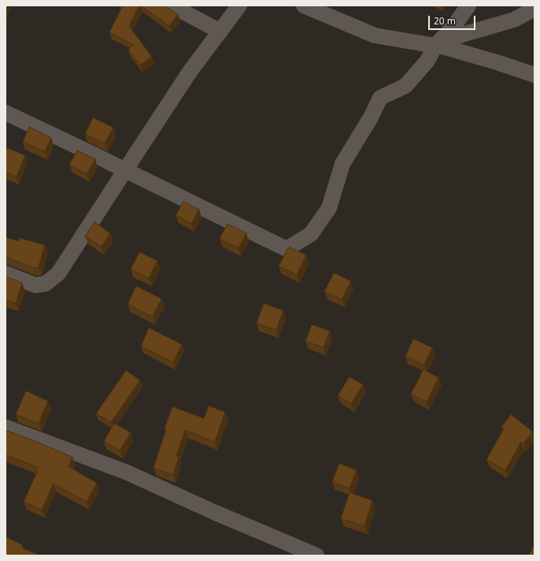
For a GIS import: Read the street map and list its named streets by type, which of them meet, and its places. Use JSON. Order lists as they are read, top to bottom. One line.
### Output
{"scale_bar":"20 m"}
